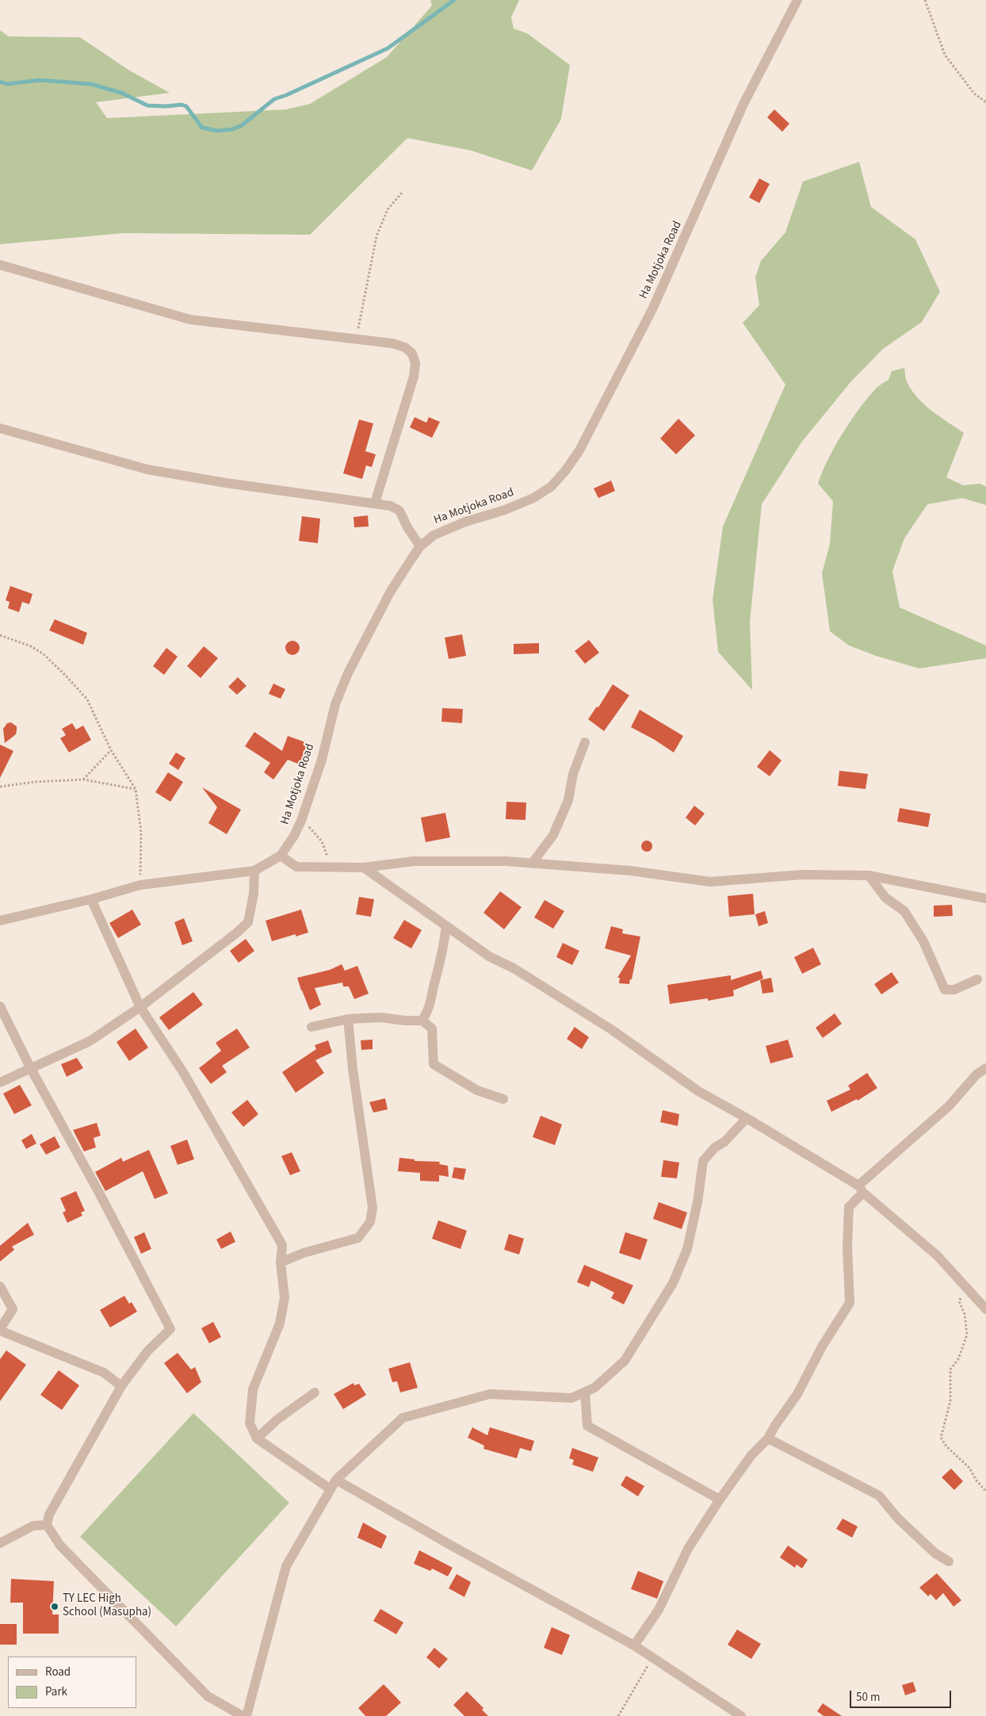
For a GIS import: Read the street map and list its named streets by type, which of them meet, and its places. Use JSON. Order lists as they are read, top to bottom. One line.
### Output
{"streets":{"street":["Ha Motjoka Road"]},"places":["TY LEC High School (Masupha)"],"legend":["Road","Park"],"scale_bar":"50 m"}
